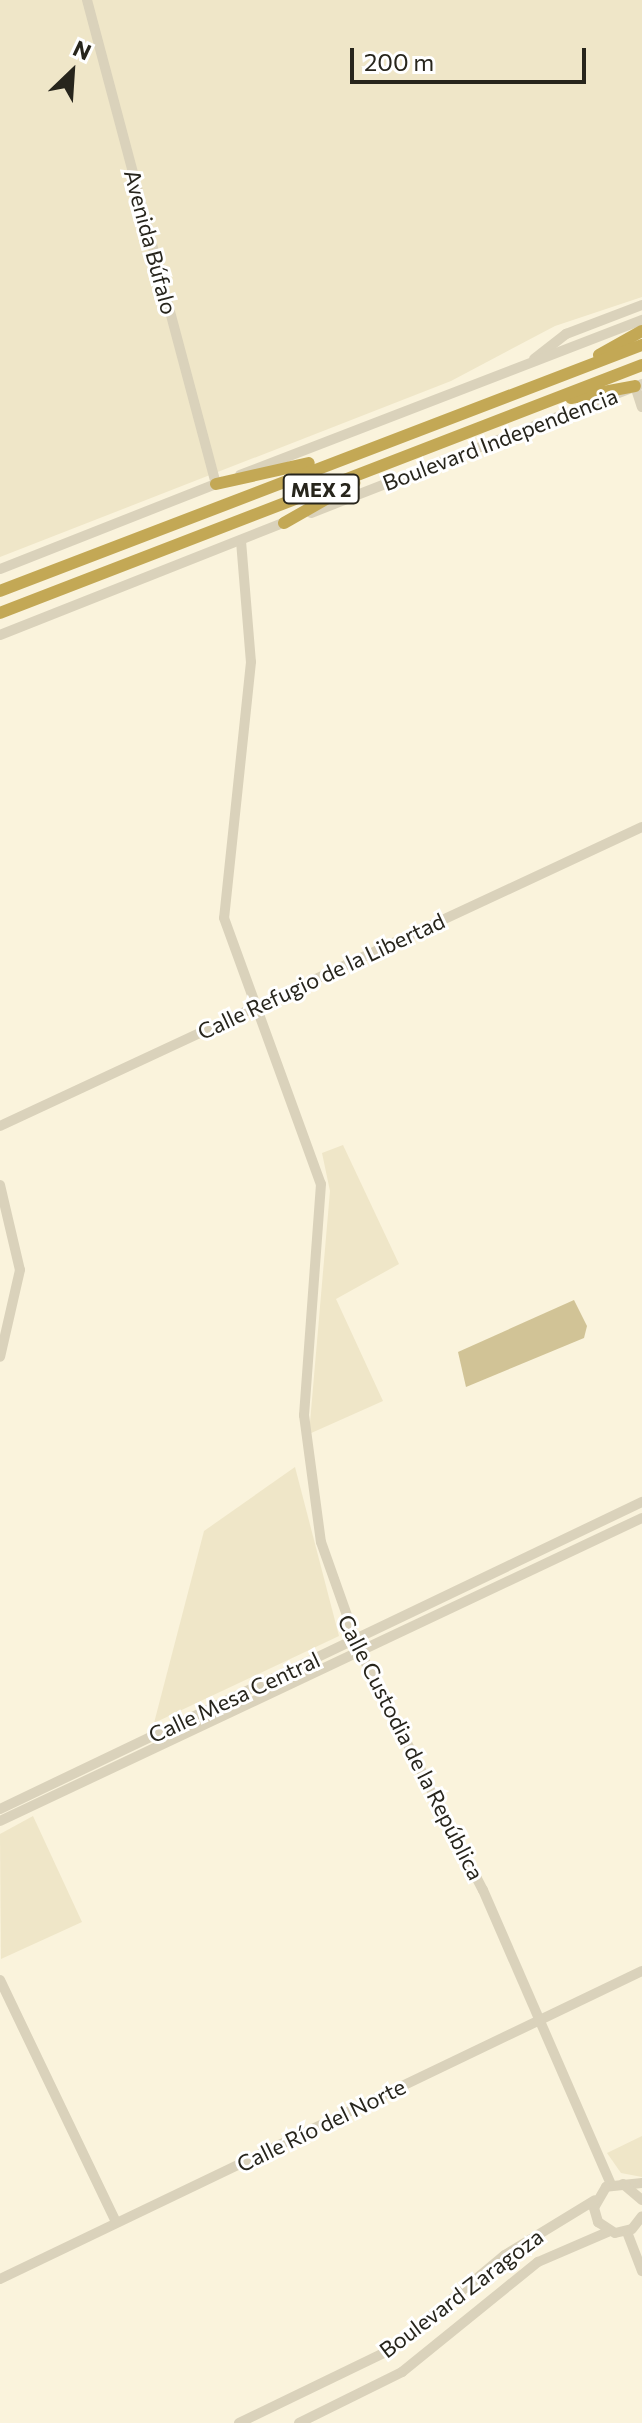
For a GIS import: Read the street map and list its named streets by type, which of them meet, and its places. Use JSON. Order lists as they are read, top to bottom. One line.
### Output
{"streets":{"highway":["MEX 2"],"main road":["Avenida Búfalo","Boulevard Independencia","Calle Refugio de la Libertad","Calle Mesa Central","Calle Custodia de la República","Calle Río del Norte","Boulevard Zaragoza"]},"crossings":[["Avenida Búfalo","MEX 2"],["Boulevard Independencia","Calle Custodia de la República"],["Calle Refugio de la Libertad","Calle Custodia de la República"],["Calle Mesa Central","Calle Custodia de la República"],["Calle Custodia de la República","Calle Río del Norte"],["Calle Custodia de la República","Boulevard Zaragoza"]],"scale_bar":"200 m","north":"top right"}
